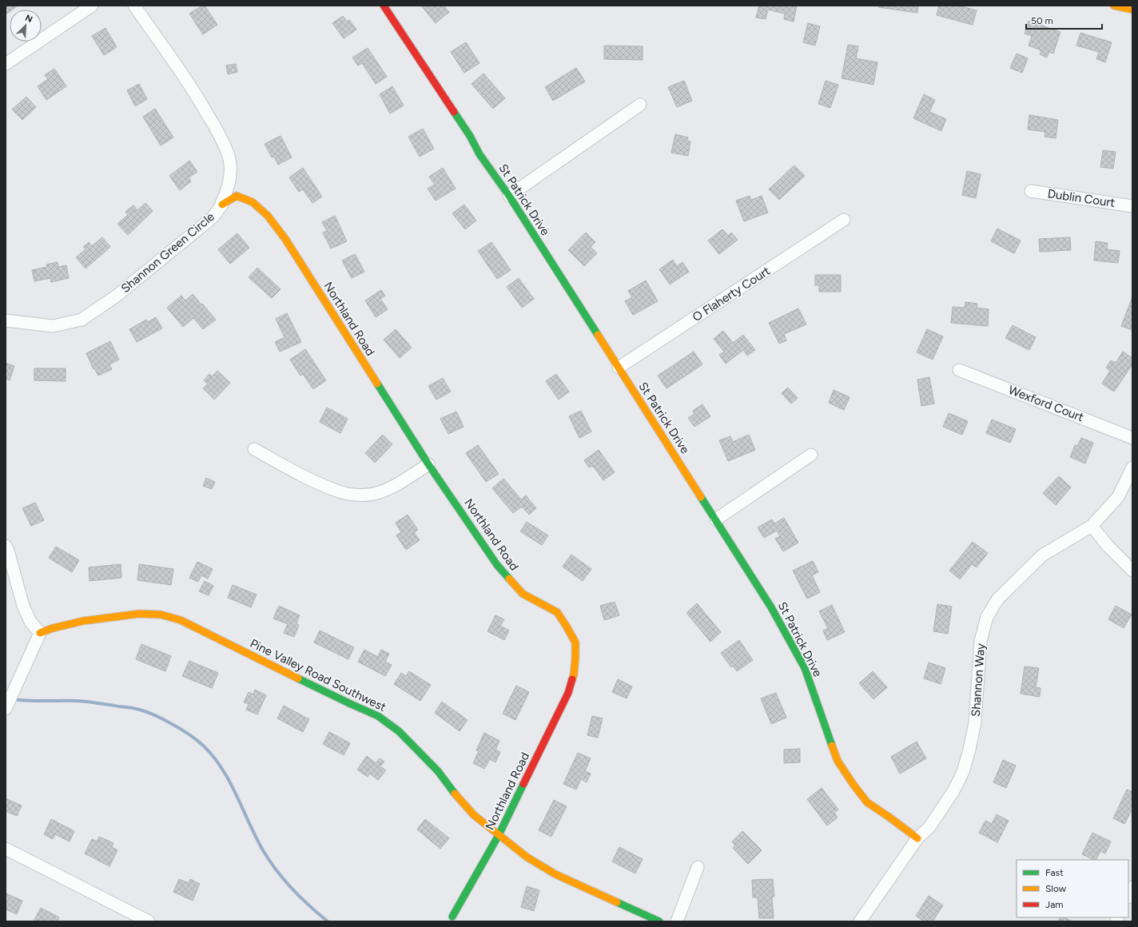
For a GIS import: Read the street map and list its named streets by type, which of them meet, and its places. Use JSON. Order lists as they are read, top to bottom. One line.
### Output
{"streets":{"street":["Dublin Court","St Patrick Drive","Shannon Green Circle","O Flaherty Court","Northland Road","Wexford Court","Pine Valley Road Southwest","Shannon Way"]},"crossings":[["St Patrick Drive","O Flaherty Court"],["St Patrick Drive","Shannon Way"],["Shannon Green Circle","Northland Road"],["Northland Road","Pine Valley Road Southwest"]],"legend":["Fast","Slow","Jam"],"scale_bar":"50 m","north":"top right"}
